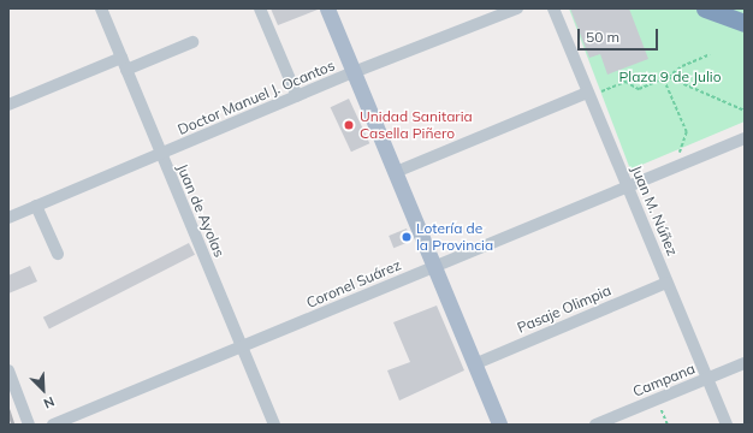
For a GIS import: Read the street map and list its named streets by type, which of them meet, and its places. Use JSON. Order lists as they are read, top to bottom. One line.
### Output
{"streets":{"street":["Doctor Manuel J. Ocantos","Juan de Ayolas","Juan M. Núñez","Coronel Suárez","Pasaje Olimpia","Campana"]},"crossings":[["Doctor Manuel J. Ocantos","Juan de Ayolas"],["Juan de Ayolas","Coronel Suárez"],["Juan M. Núñez","Coronel Suárez"],["Juan M. Núñez","Pasaje Olimpia"],["Juan M. Núñez","Campana"]],"parks":["Plaza 9 de Julio"],"places":["Unidad Sanitaria Casella Piñero","Lotería de la Provincia"],"scale_bar":"50 m","north":"bottom right"}
